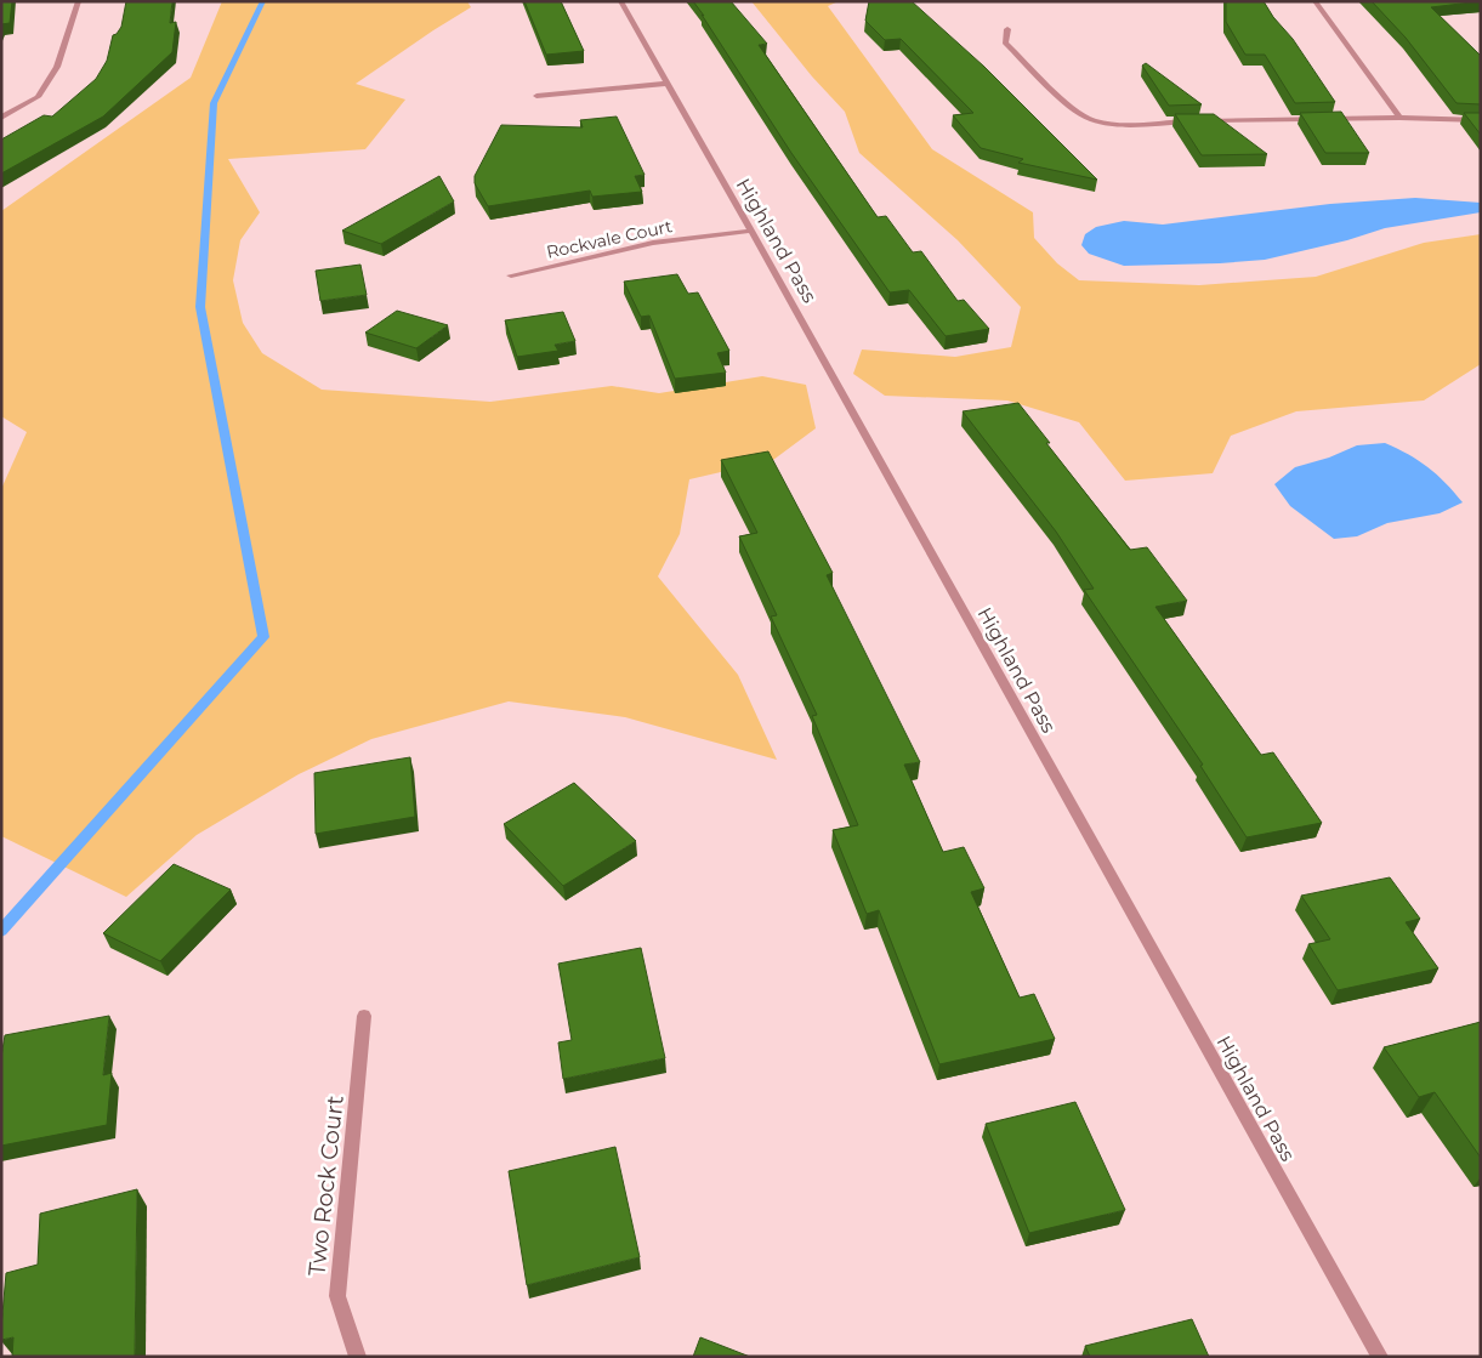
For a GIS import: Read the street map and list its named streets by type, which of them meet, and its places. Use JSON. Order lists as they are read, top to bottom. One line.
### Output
{"streets":{"street":["Rockvale Court","Highland Pass","Two Rock Court"]},"crossings":[["Rockvale Court","Highland Pass"]]}
